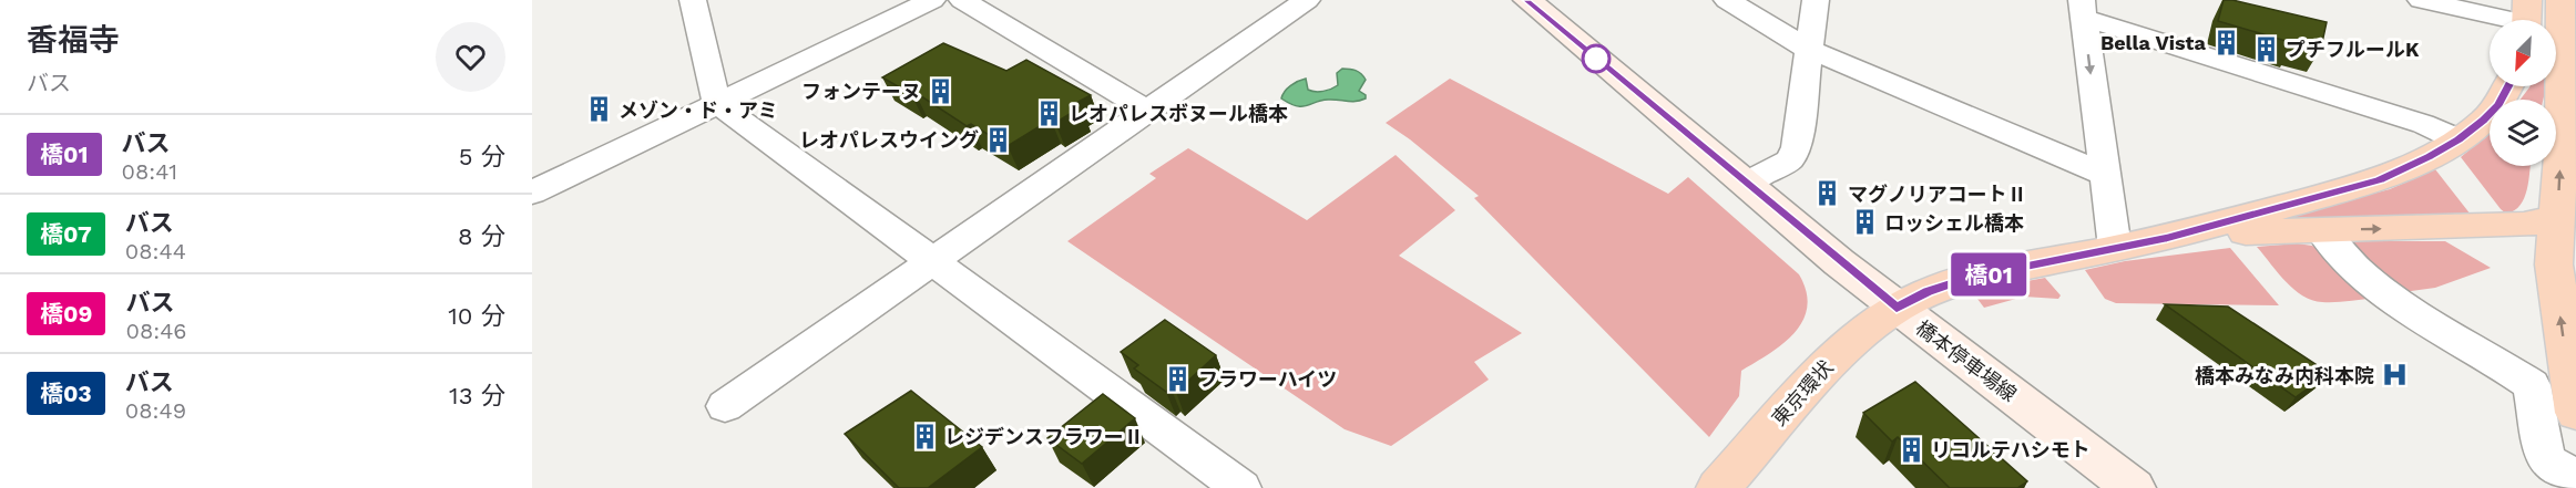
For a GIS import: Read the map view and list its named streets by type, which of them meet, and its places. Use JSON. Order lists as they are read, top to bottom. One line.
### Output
{"streets":{"highway":["東京環状"],"main road":["橋本停車場線"]},"crossings":[["橋本停車場線","東京環状"]],"places":{"building":["Bella Vista","プチフルールK","フォンテーヌ","メゾン・ド・アミ","レオパレスボヌール橋本","レオパレスウイング","マグノリアコートⅡ","ロッシェル橋本","フラワーハイツ","レジデンスフラワーⅡ","リコルテハシモト"],"hospital":["橋本みなみ内科本院"]},"lines":["bus line 橋01"],"north":"bottom left","page":{"heading":["香福寺","バス"],"on_map":"橋01","list":[{"mark":"橋01","name":"バス","note":"08:41","value":"5 分"},{"mark":"橋07","name":"バス","note":"08:44","value":"8 分"},{"mark":"橋09","name":"バス","note":"08:46","value":"10 分"},{"mark":"橋03","name":"バス","note":"08:49","value":"13 分"}]}}
